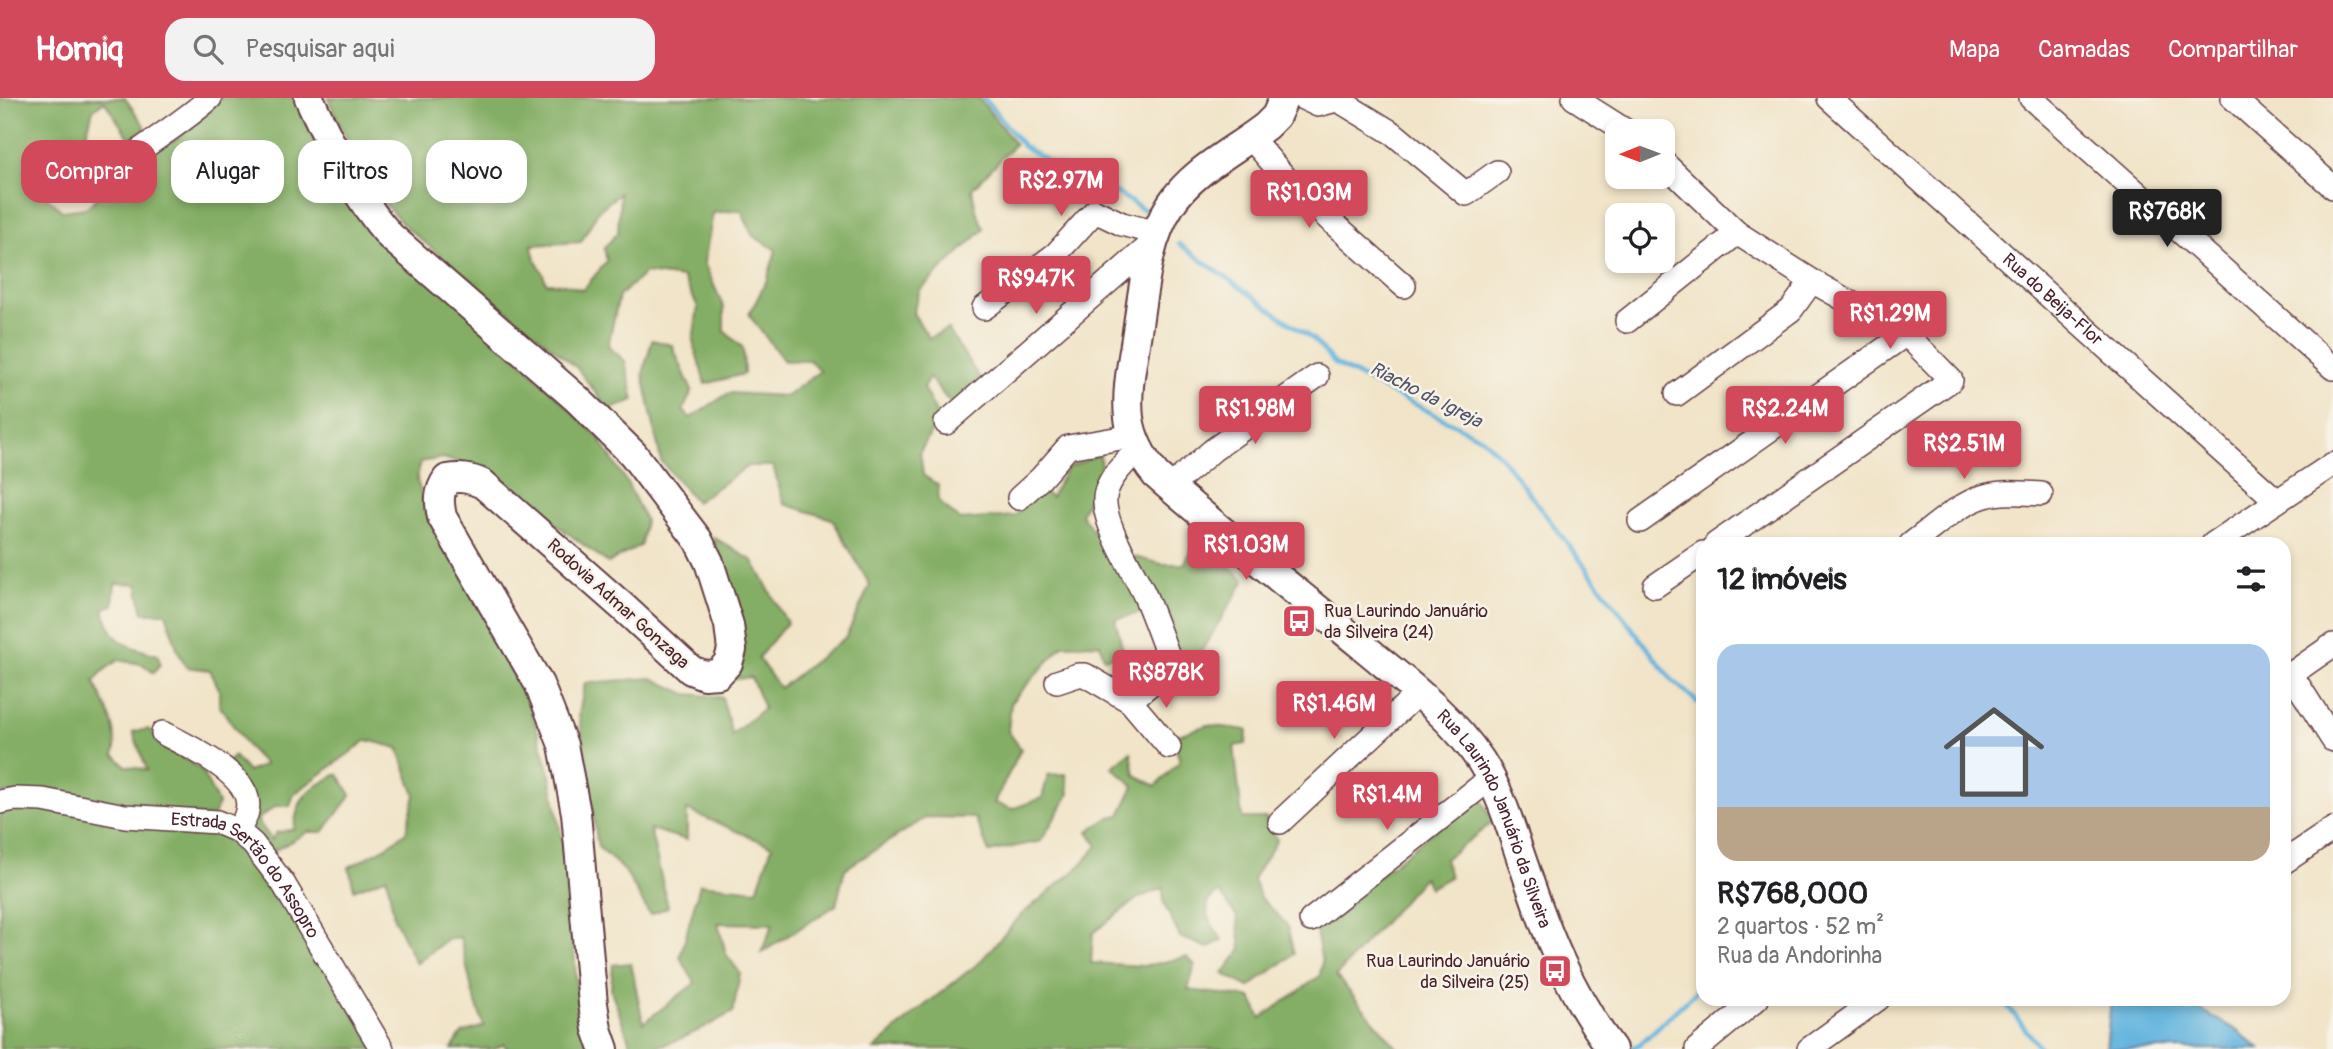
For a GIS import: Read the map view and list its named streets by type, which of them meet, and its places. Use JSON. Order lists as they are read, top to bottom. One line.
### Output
{"streets":{"main road":["Rodovia Admar Gonzaga","Rua Laurindo Januário da Silveira"],"street":["Rua do Beija-Flor","Estrada Sertão do Assopro"]},"water":["Riacho da Igreja"],"places":{"bus stop":["Rua Laurindo Januário da Silveira (24)","Rua Laurindo Januário da Silveira (25)"]},"north":"left","page":{"header":"Homiq","search":"Pesquisar aqui","nav":["Mapa","Camadas","Compartilhar"],"chip":["Comprar","Alugar","Filtros","Novo"],"price":["R$2.97M","R$1.03M","R$768K","R$947K","R$1.29M","R$1.98M","R$2.24M","R$2.51M","R$1.03M","R$878K","R$1.46M","R$1.4M"],"heading":"12 imóveis","list":[{"name":"R$768,000","note":"2 quartos · 52 m² · Rua da Andorinha"}]}}
